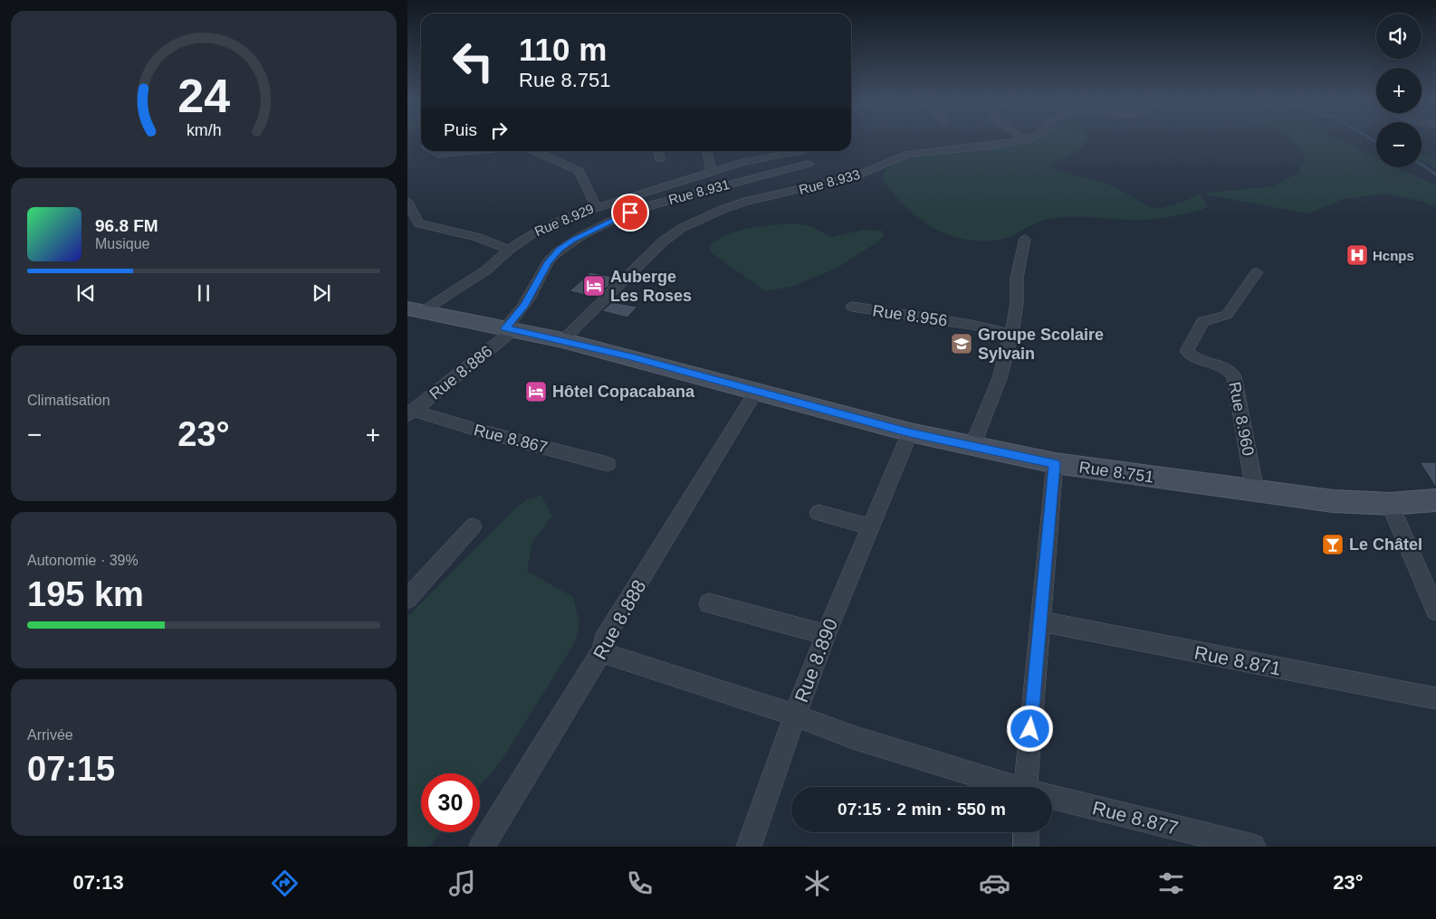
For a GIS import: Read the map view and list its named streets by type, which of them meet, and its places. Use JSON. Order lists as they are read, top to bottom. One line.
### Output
{"streets":{"main road":["Rue 8.751"],"street":["Rue 8.933","Rue 8.931","Rue 8.929","Rue 8.956","Rue 8.886","Rue 8.960","Rue 8.867","Rue 8.888","Rue 8.890","Rue 8.871","Rue 8.877"]},"crossings":[["Rue 8.933","Rue 8.931"],["Rue 8.933","Rue 8.751"],["Rue 8.931","Rue 8.886"],["Rue 8.931","Rue 8.751"],["Rue 8.929","Rue 8.751"],["Rue 8.886","Rue 8.867"],["Rue 8.886","Rue 8.751"],["Rue 8.960","Rue 8.751"],["Rue 8.751","Rue 8.888"],["Rue 8.751","Rue 8.890"]],"places":{"hospital":["Hcnps"],"hotel":["Auberge Les Roses","Hôtel Copacabana"],"school or university":["Groupe Scolaire Sylvain"],"bar":["Le Châtel"]},"page":{"map_buttons":["+","−"],"turn":["110 m","Rue 8.751"],"then":"Puis","song":["96.8 FM","Musique"],"tile":["Climatisation",["Autonomie · 39%","195 km"],["Arrivée","07:15"]],"heat":["−","23°","+"],"limit":"30","trip":"07:15 · 2 min · 550 m","tabs":["07:13","23°"],"gauge":["24","km/h"]}}
